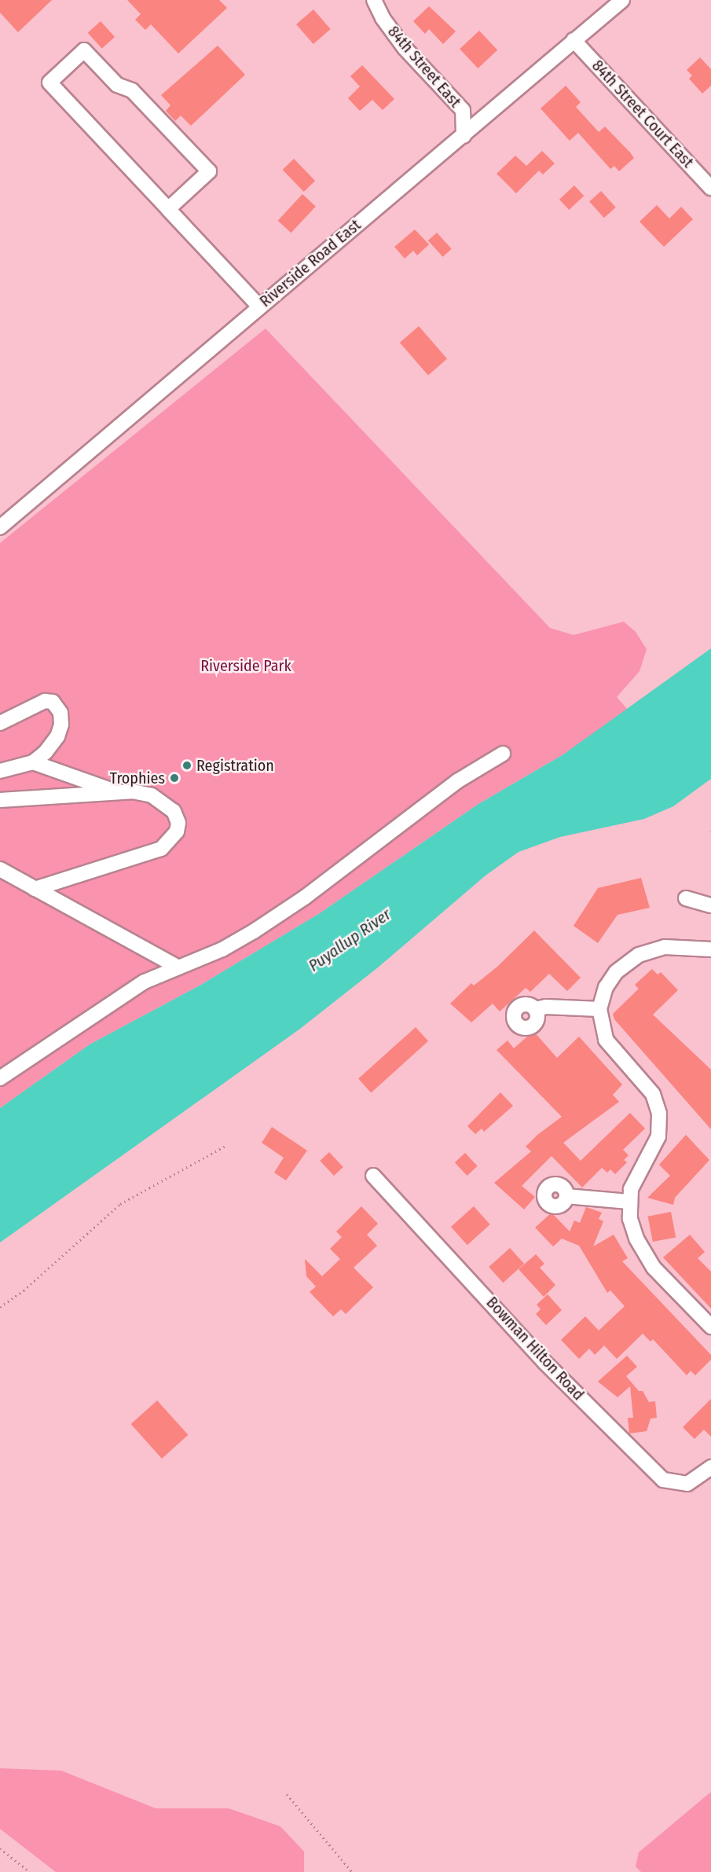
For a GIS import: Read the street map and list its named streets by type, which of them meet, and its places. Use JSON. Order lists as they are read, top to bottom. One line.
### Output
{"streets":{"street":["84th Street East","84th Street Court East","Riverside Road East","Bowman Hilton Road"]},"crossings":[["84th Street East","Riverside Road East"],["84th Street Court East","Riverside Road East"]],"water":["Puyallup River"],"parks":["Riverside Park"],"places":["Registration","Trophies"]}
